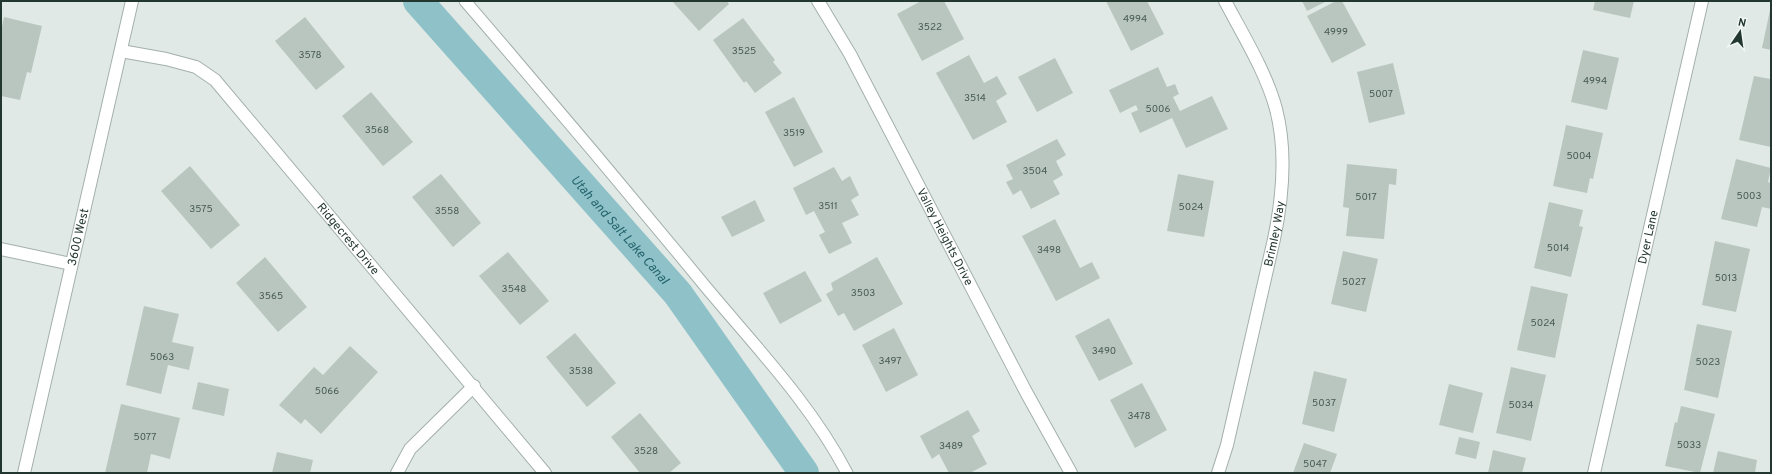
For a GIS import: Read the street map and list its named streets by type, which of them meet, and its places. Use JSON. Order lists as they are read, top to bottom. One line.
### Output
{"streets":{"street":["Brimley Way","3600 West","Valley Heights Drive","Dyer Lane","Ridgecrest Drive"]},"crossings":[["3600 West","Ridgecrest Drive"]],"water":["Utah and Salt Lake Canal"],"house_numbers":["4994","3522","4999","3525","3578","4994","5007","3514","5006","3568","3519","5004","3504","5003","5017","3511","5024","3575","3558","5014","3498","5013","5027","3548","3503","3565","5024","3490","5063","3497","5023","3538","5066","5037","5034","3478","5077","5033","3489","3528","5047"],"north":"top"}
